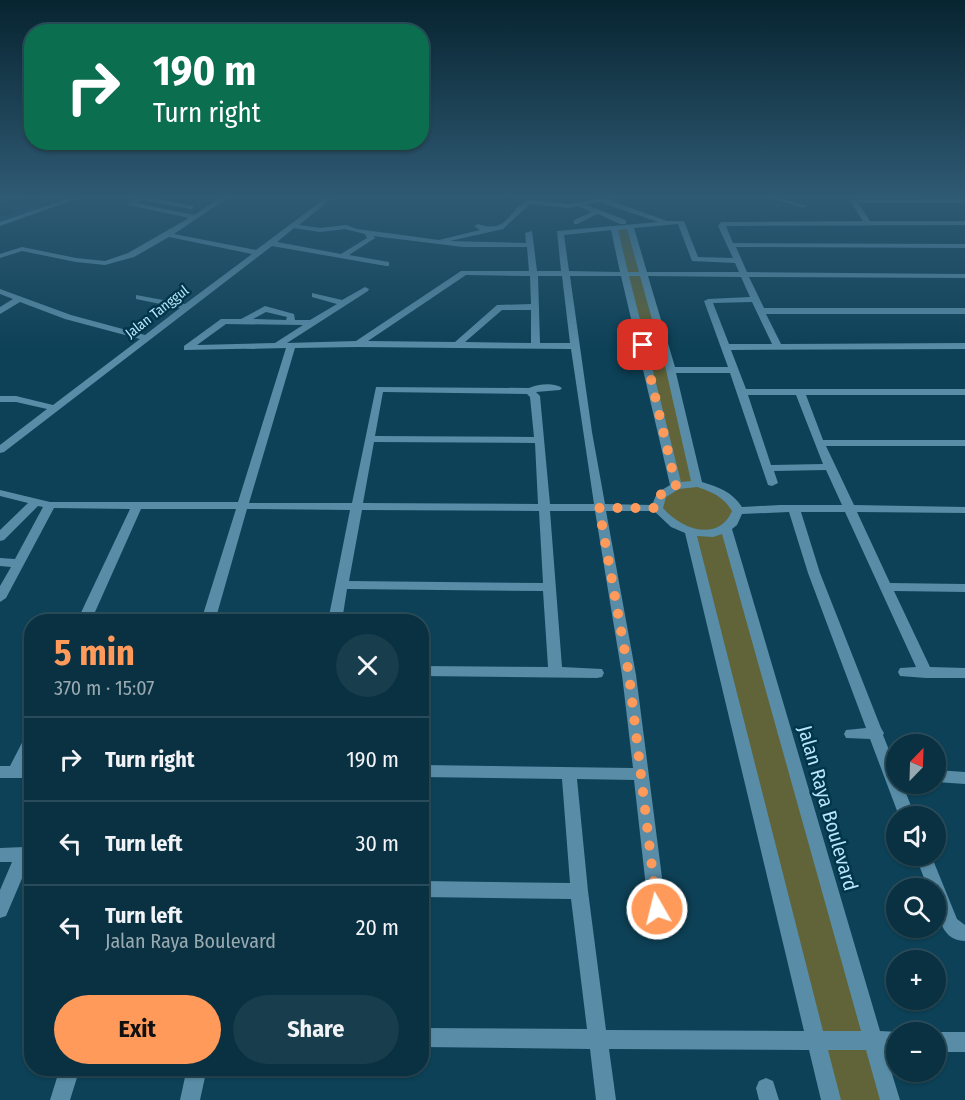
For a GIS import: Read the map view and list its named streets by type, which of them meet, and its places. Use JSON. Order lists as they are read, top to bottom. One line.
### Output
{"streets":{"street":["Jalan Tanggul","Jalan Raya Boulevard"]},"north":"top right","page":{"turn":["190 m","Turn right"],"heading":["5 min","370 m · 15:07"],"list":[{"name":"Turn right","value":"190 m"},{"name":"Turn left","value":"30 m"},{"name":"Turn left","note":"Jalan Raya Boulevard","value":"20 m"}],"map_buttons":["+","−"],"buttons":["Exit","Share"]}}
